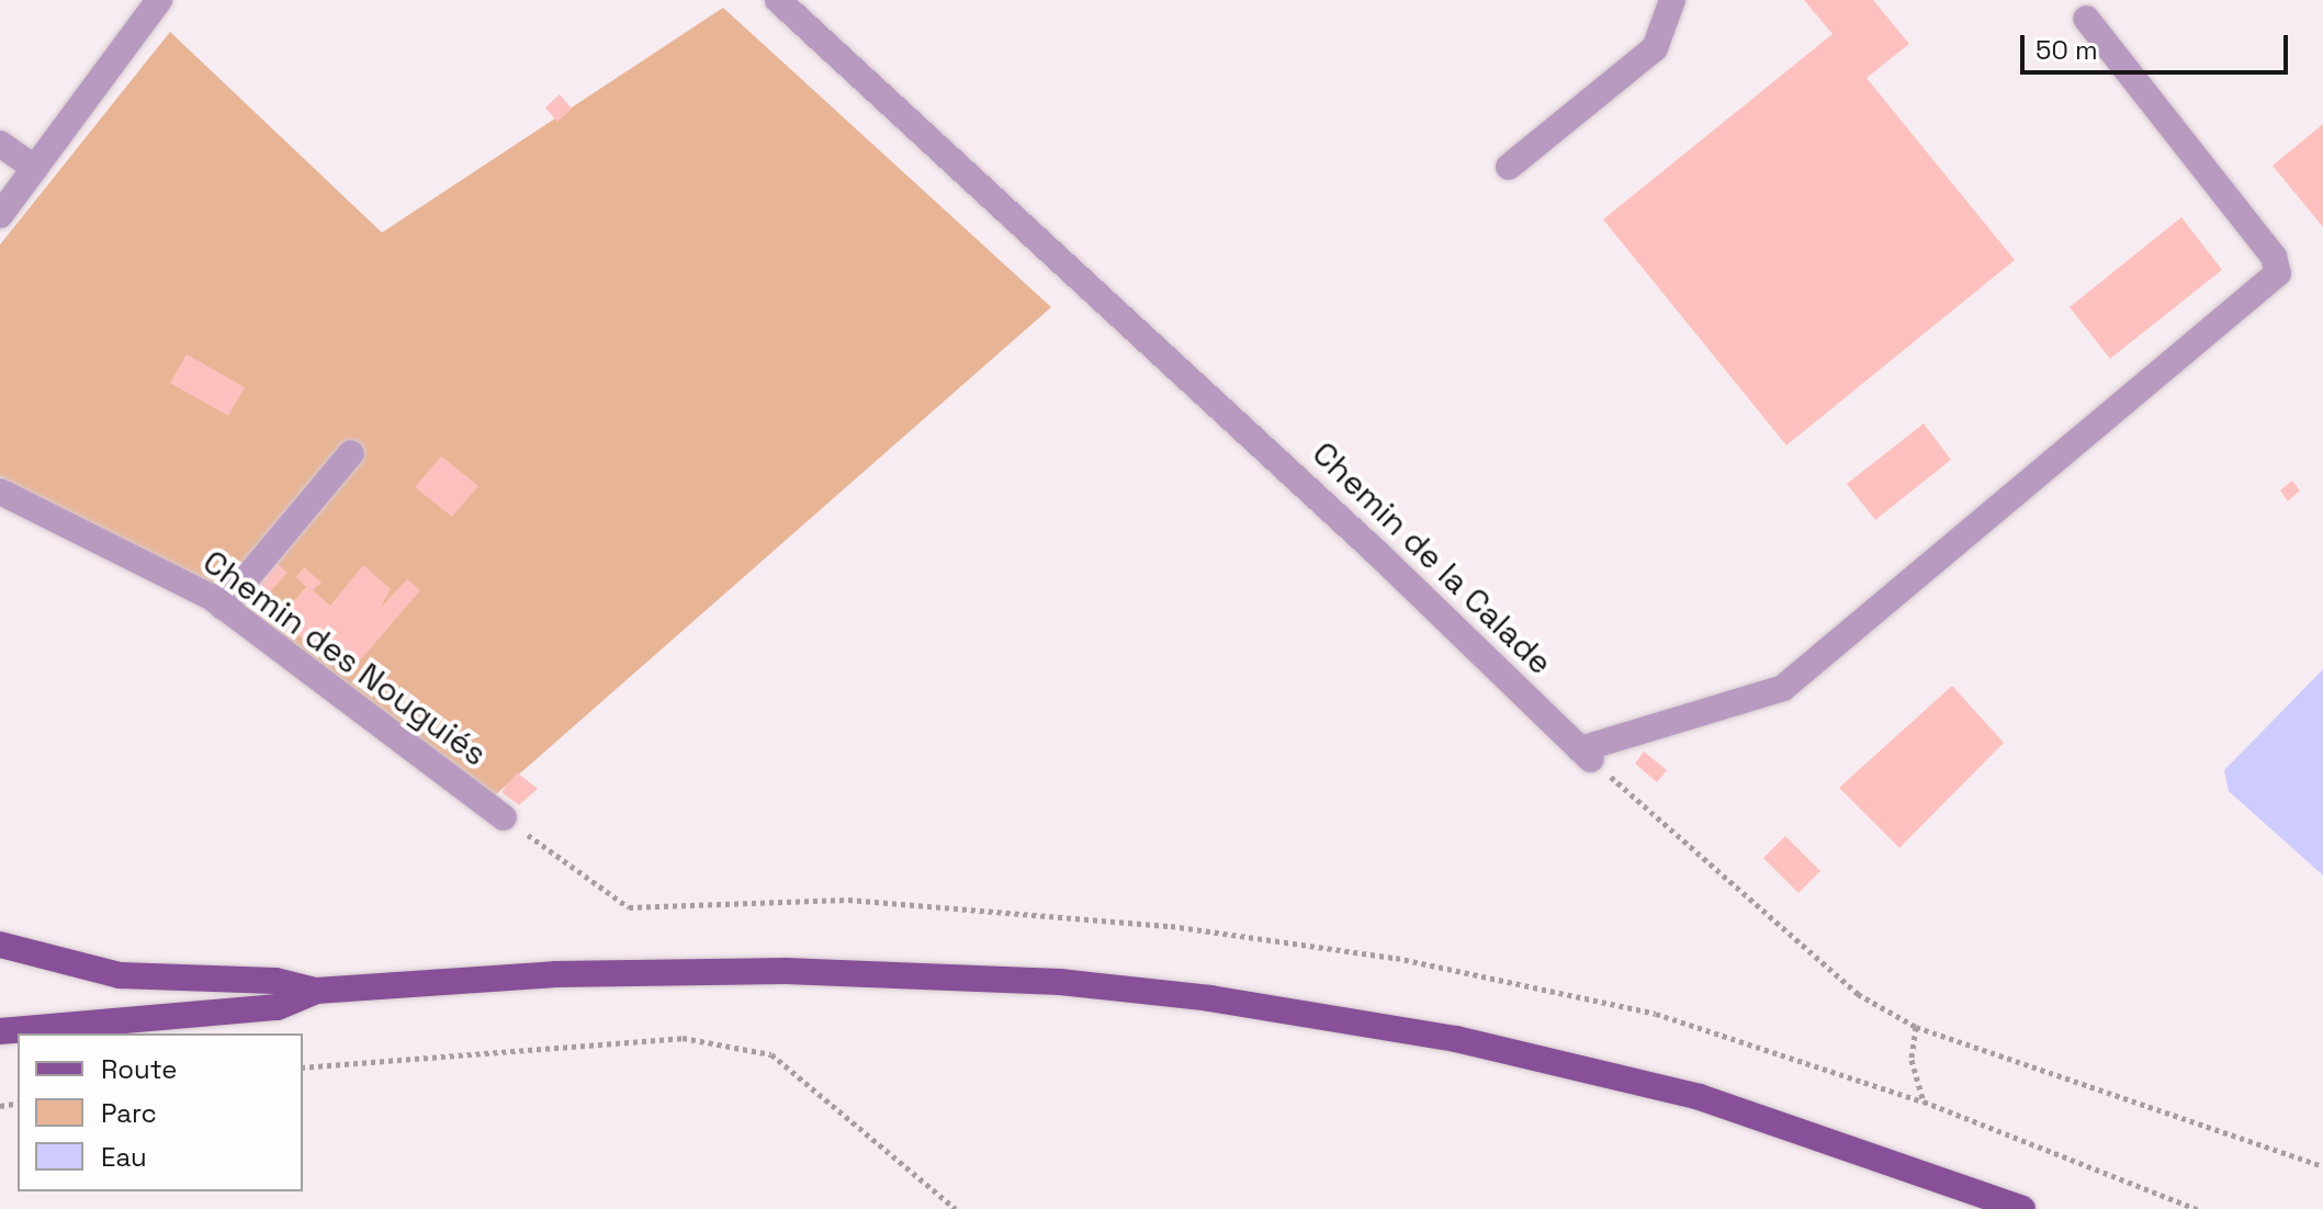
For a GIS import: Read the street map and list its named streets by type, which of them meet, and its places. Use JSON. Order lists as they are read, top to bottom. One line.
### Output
{"streets":{"street":["Chemin de la Calade","Chemin des Nouguiés"]},"legend":["Route","Parc","Eau"],"scale_bar":"50 m"}
